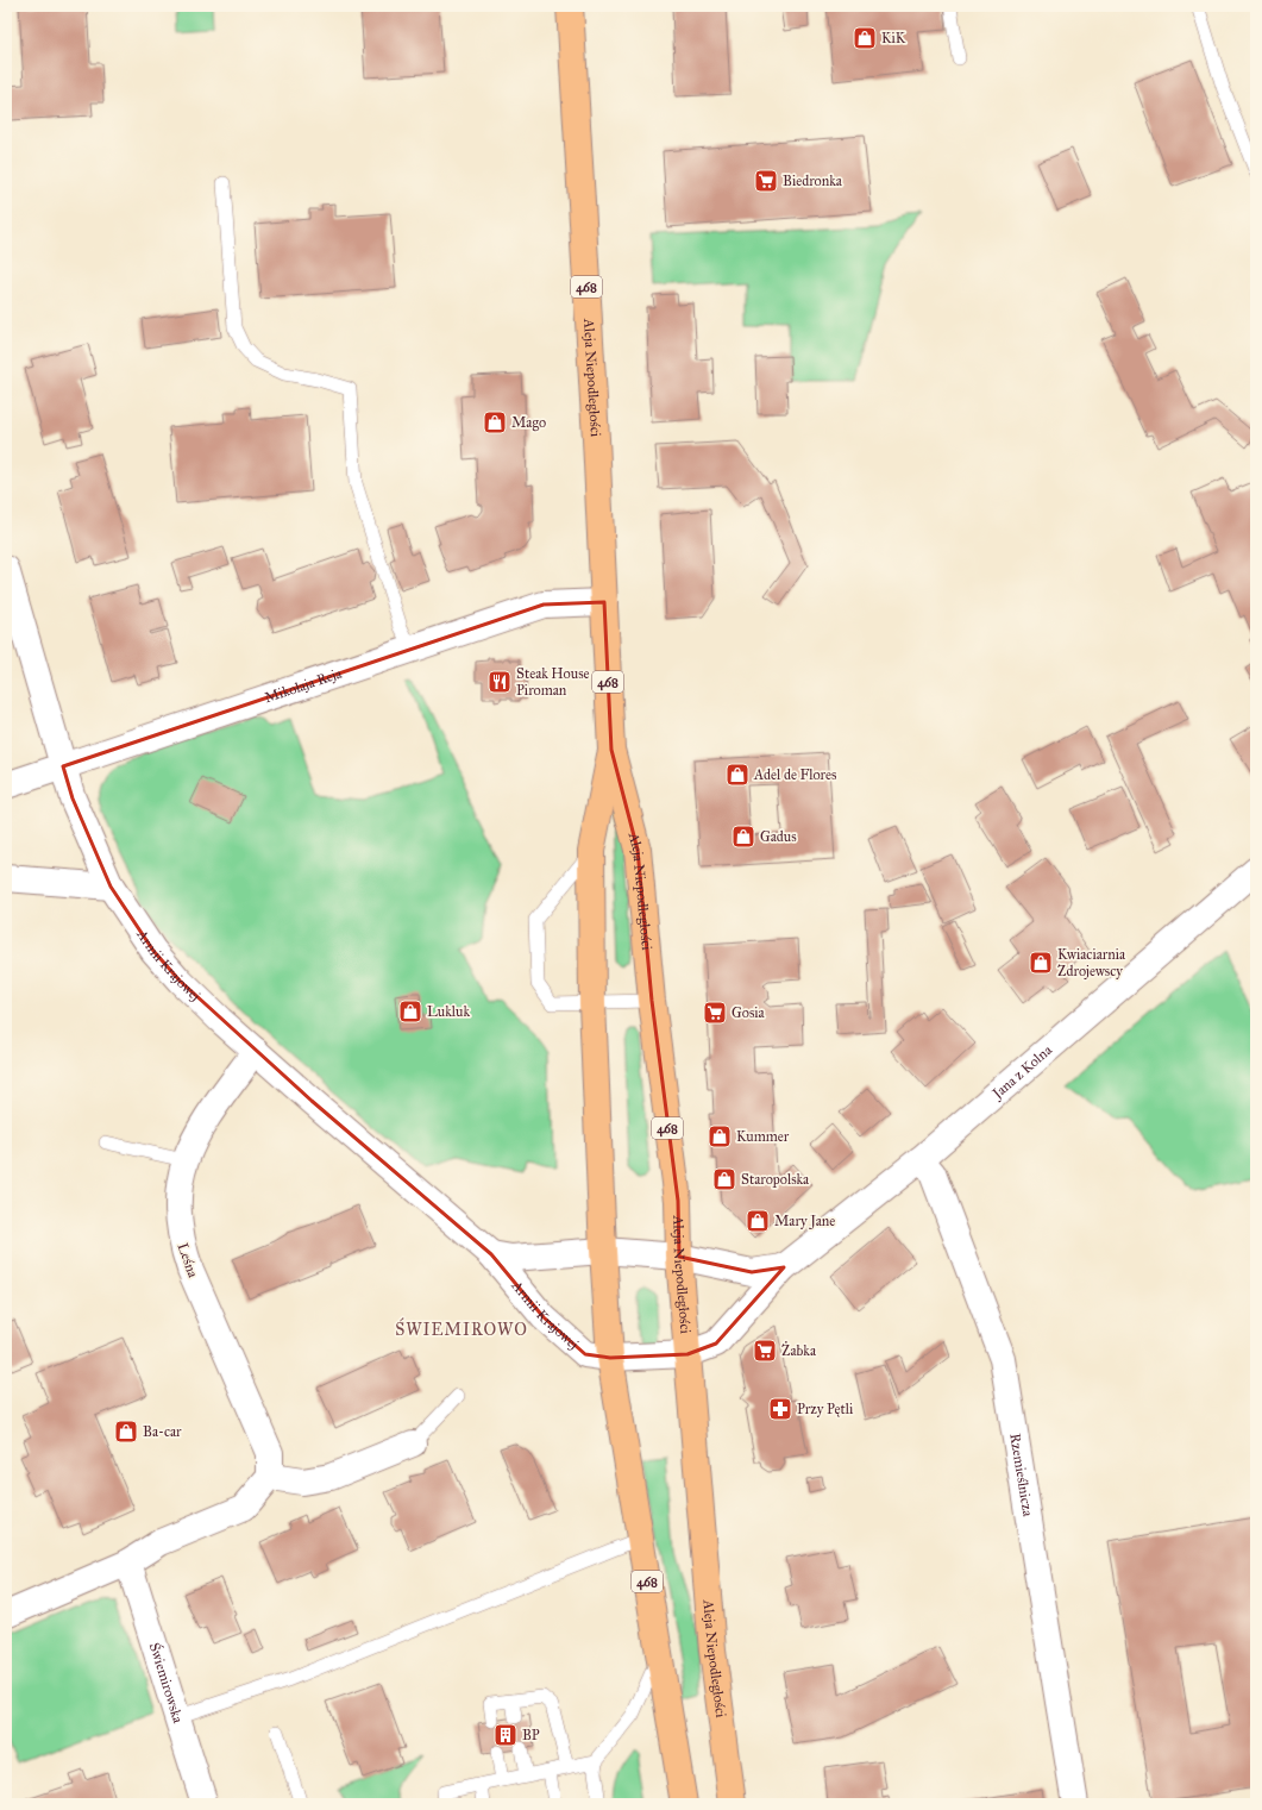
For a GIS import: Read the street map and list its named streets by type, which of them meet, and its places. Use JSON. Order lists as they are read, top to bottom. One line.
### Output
{"streets":{"main road":["468","Aleja Niepodległości"],"street":["Mikołaja Reja","Armii Krajowej","Jana z Kolna","Leśna","Rzemieślnicza","Świemirowska"]},"crossings":[["Aleja Niepodległości","Mikołaja Reja"],["Aleja Niepodległości","Armii Krajowej"],["Aleja Niepodległości","Jana z Kolna"],["Mikołaja Reja","Armii Krajowej"],["Armii Krajowej","Jana z Kolna"],["Armii Krajowej","Leśna"],["Jana z Kolna","Rzemieślnicza"]],"districts":["ŚWIEMIROWO"],"places":{"shop":["KiK","Mago","Adel de Flores","Gadus","Kwiaciarnia Zdrojewscy","Lukluk","Kummer","Staropolska","Mary Jane","Ba-car"],"supermarket":["Biedronka","Gosia","Żabka"],"restaurant":["Steak House Piroman"],"pharmacy":["Przy Pętli"],"building":["BP"]}}
